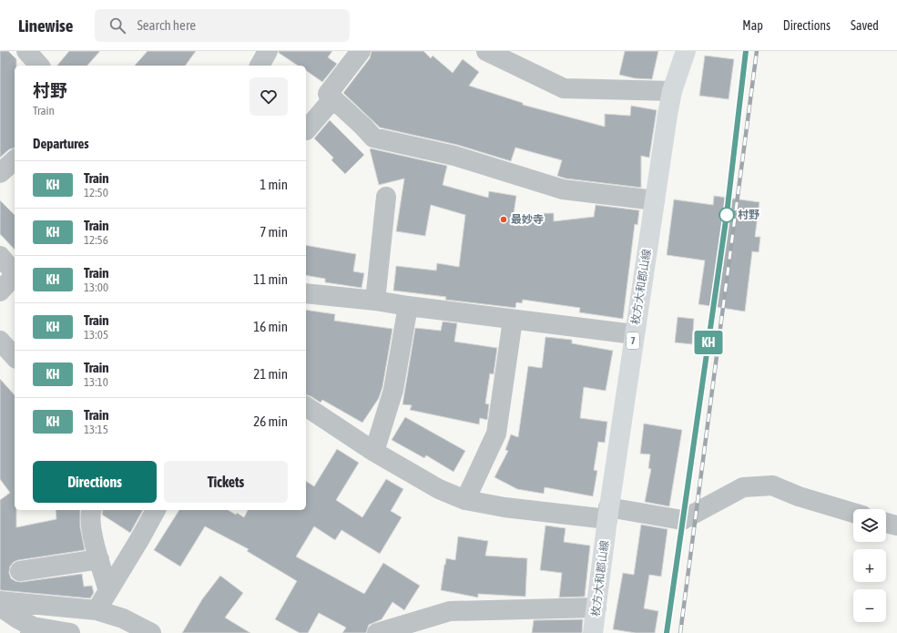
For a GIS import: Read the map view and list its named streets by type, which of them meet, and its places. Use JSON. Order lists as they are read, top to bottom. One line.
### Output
{"streets":{"main road":["枚方大和郡山線","7"]},"places":["村野","最妙寺"],"page":{"header":"Linewise","search":"Search here","nav":["Map","Directions","Saved"],"on_map":"KH","heading":[["村野","Train"],"Departures"],"list":[{"mark":"KH","name":"Train","note":"12:50","value":"1 min"},{"mark":"KH","name":"Train","note":"12:56","value":"7 min"},{"mark":"KH","name":"Train","note":"13:00","value":"11 min"},{"mark":"KH","name":"Train","note":"13:05","value":"16 min"},{"mark":"KH","name":"Train","note":"13:10","value":"21 min"},{"mark":"KH","name":"Train","note":"13:15","value":"26 min"}],"buttons":["Directions","Tickets"],"map_buttons":["+","−"]}}
